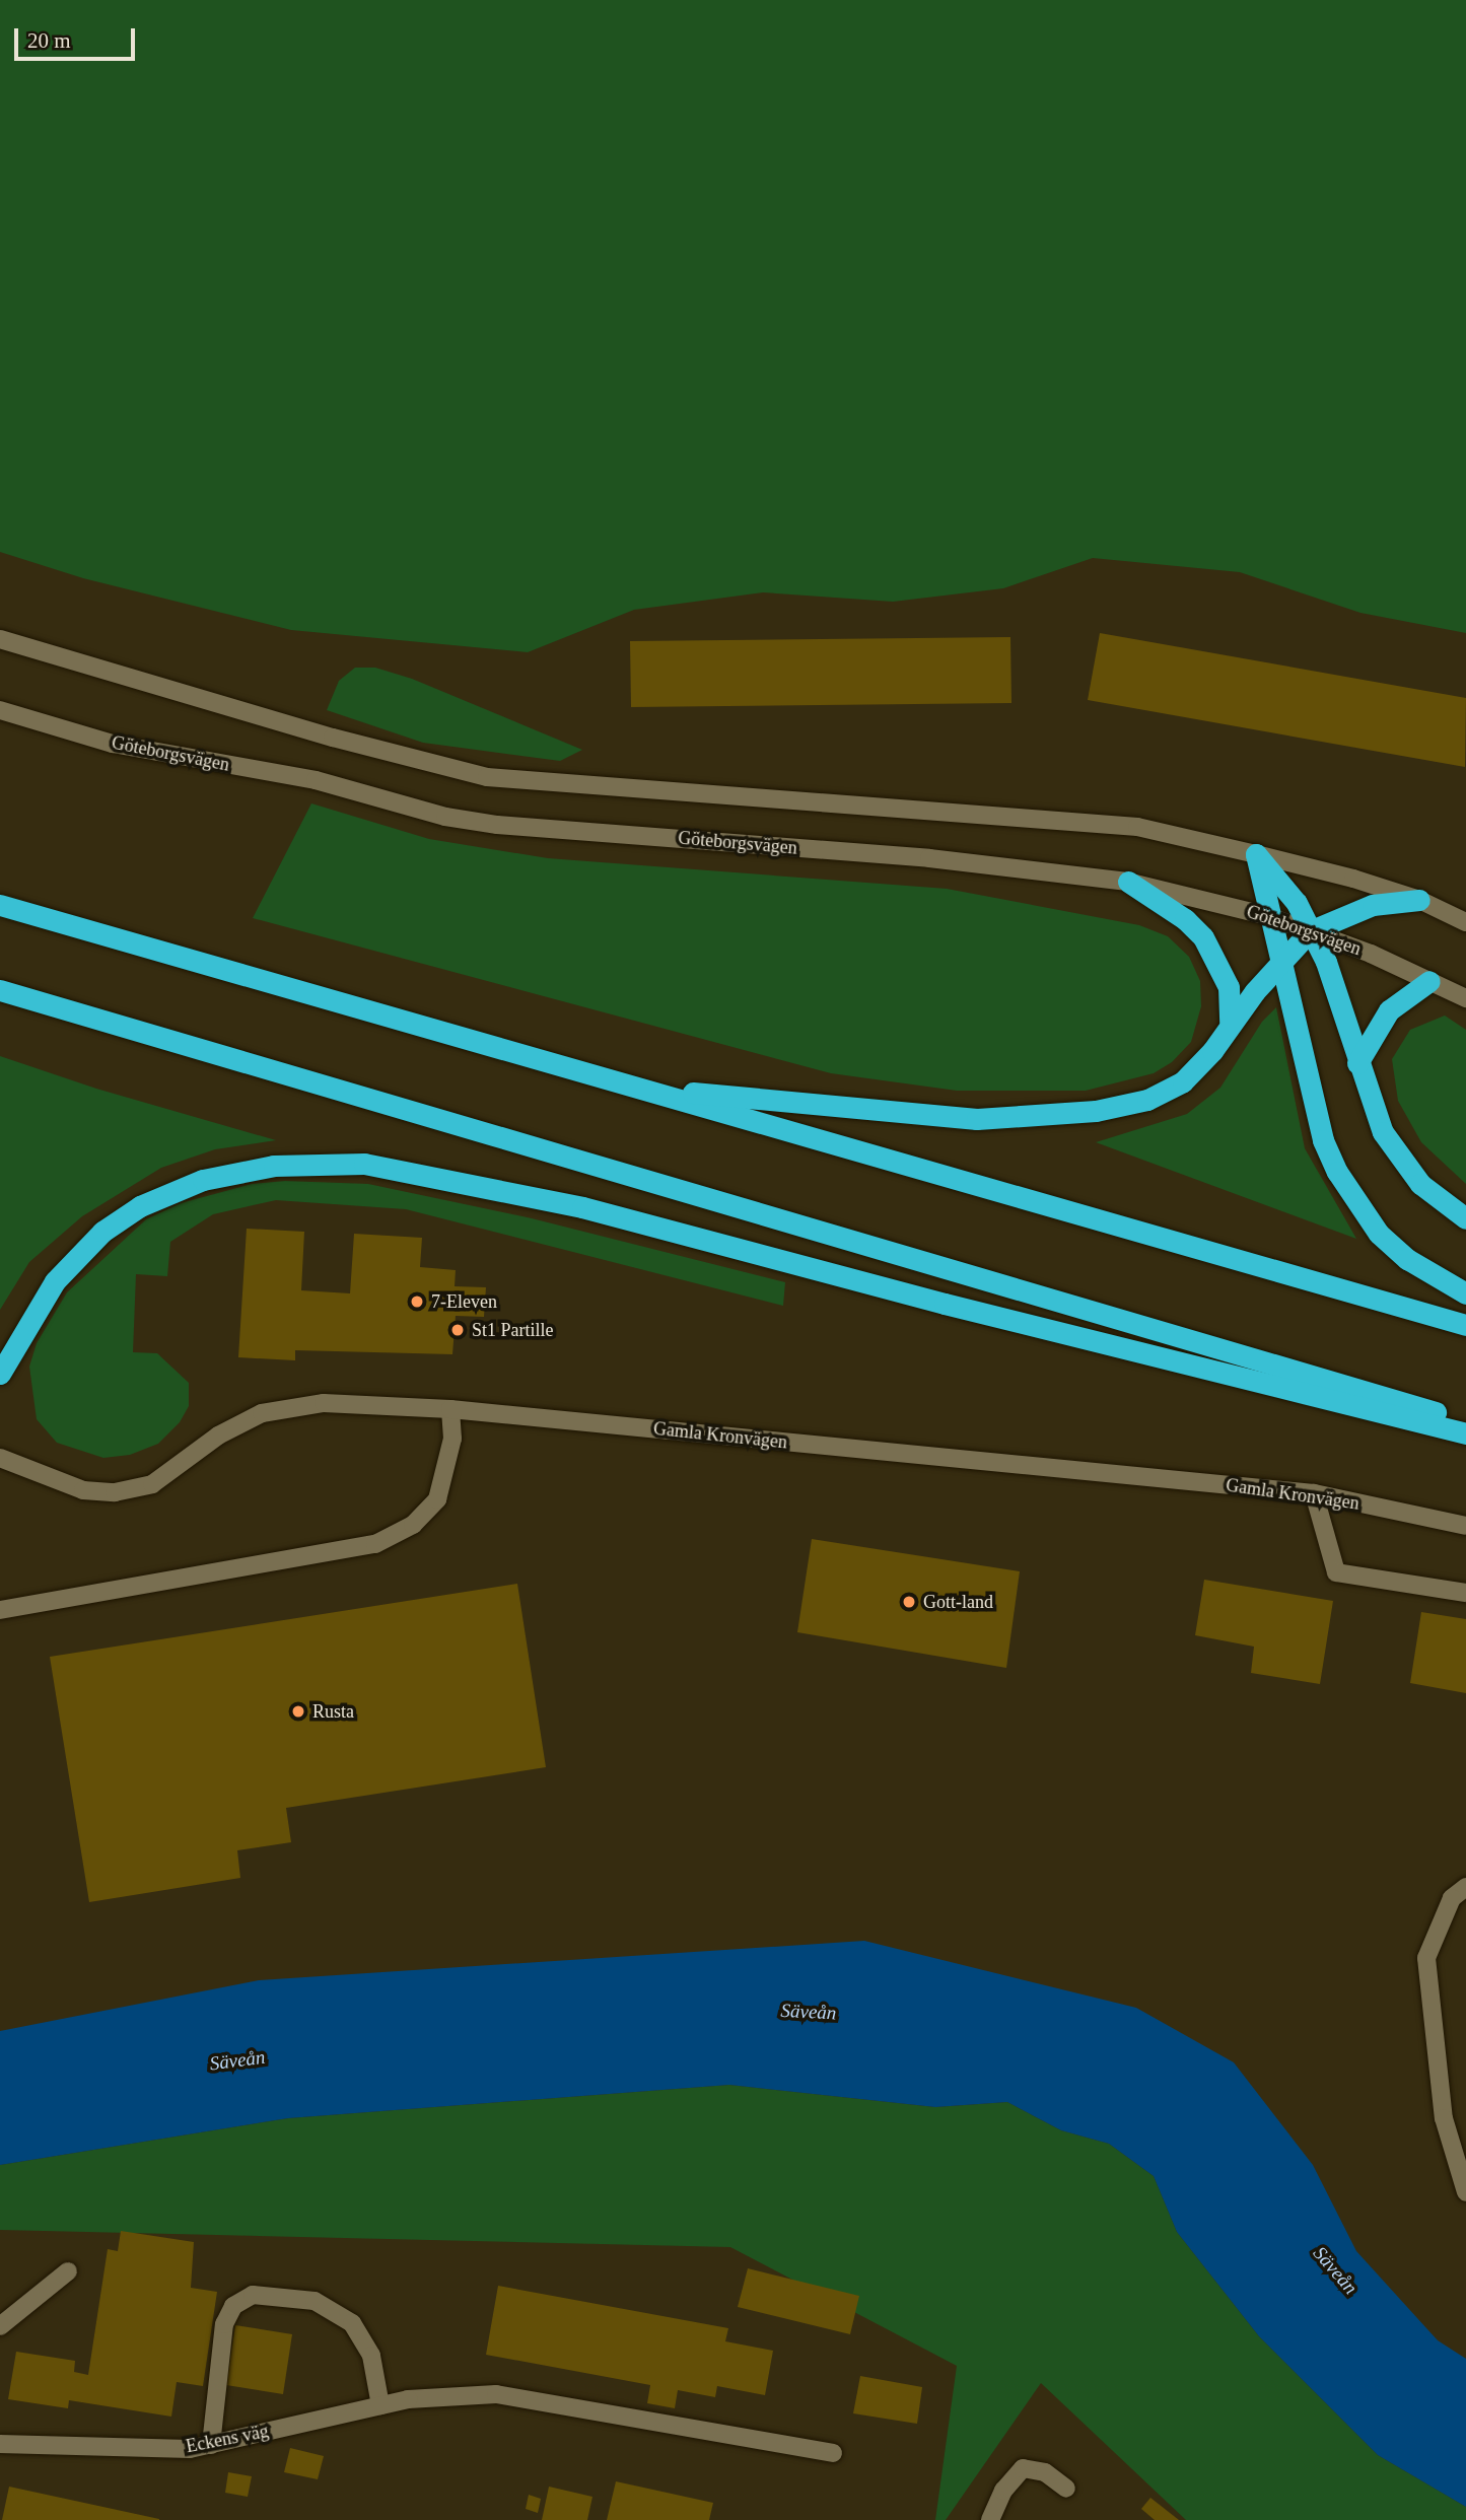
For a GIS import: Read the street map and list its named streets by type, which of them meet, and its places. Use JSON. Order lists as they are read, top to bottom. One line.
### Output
{"streets":{"street":["Göteborgsvägen","Gamla Kronvägen","Eckens väg"]},"water":["Säveån"],"places":["7-Eleven","St1 Partille","Gott-land","Rusta"],"scale_bar":"20 m"}
